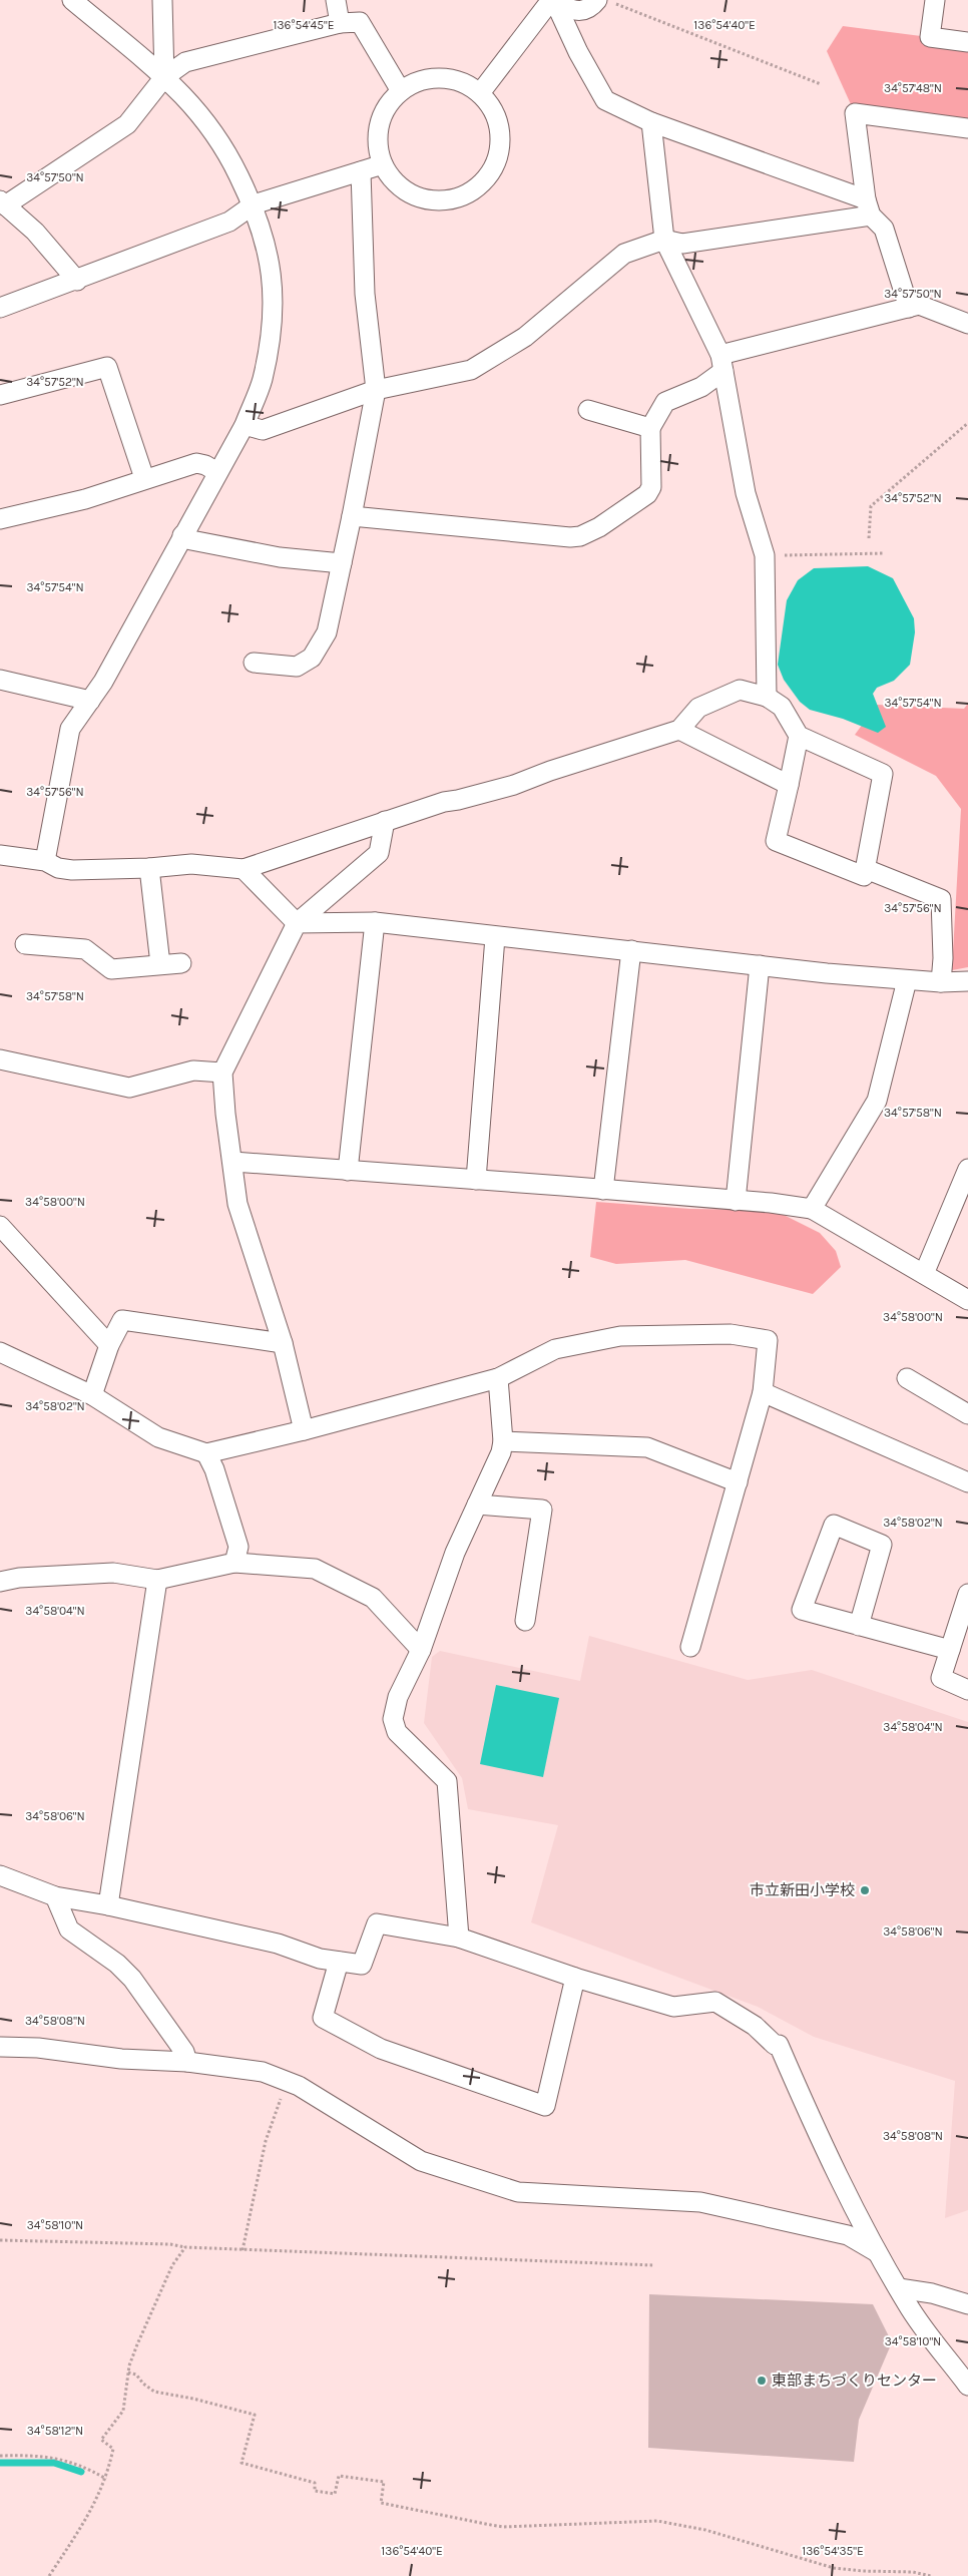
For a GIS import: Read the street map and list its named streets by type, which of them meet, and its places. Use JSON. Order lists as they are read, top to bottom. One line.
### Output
{"places":["市立新田小学校","東部まちづくりセンター"],"coordinates":["136°54'45\"E","136°54'40\"E","34°57'48\"N","34°57'50\"N","34°57'52\"N","34°57'54\"N","34°57'56\"N","34°57'58\"N","34°58'00\"N","34°58'02\"N","34°58'04\"N","34°58'06\"N","34°58'08\"N","34°58'10\"N","34°58'12\"N","136°54'35\"E"]}
